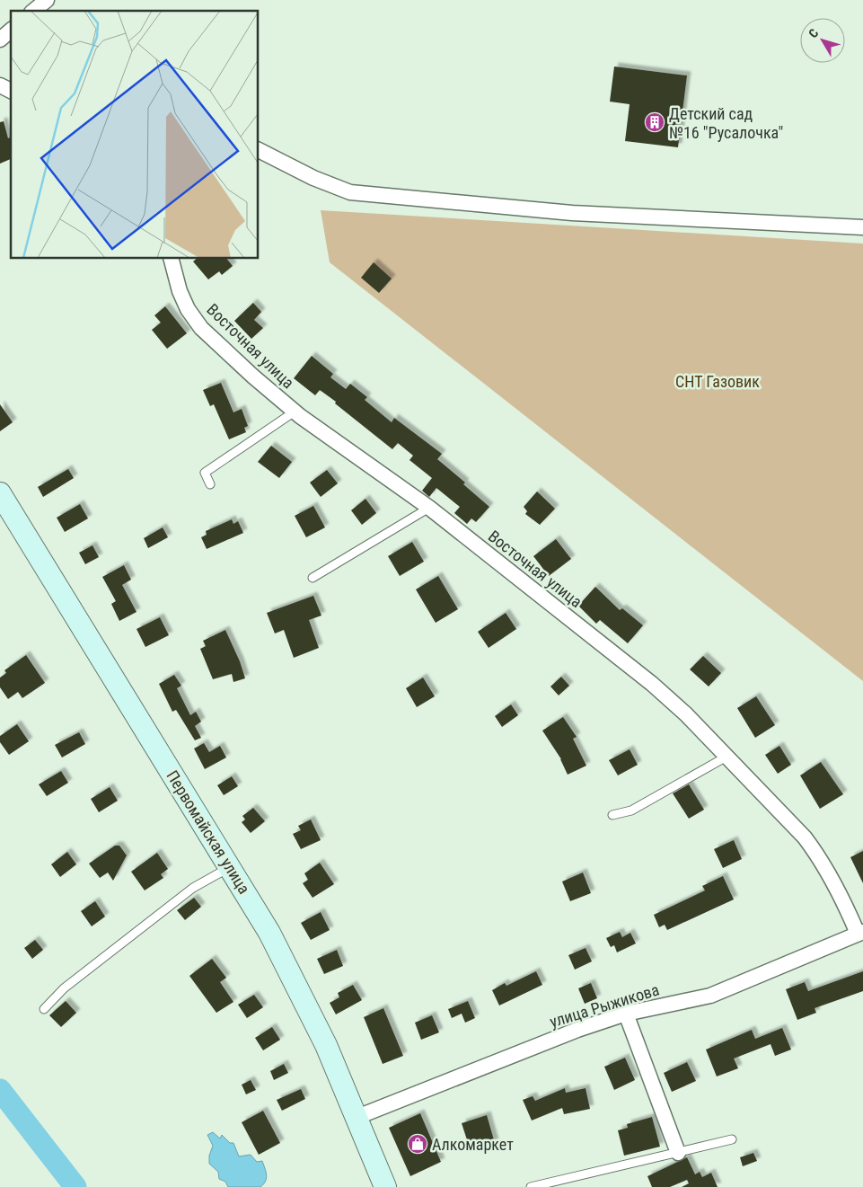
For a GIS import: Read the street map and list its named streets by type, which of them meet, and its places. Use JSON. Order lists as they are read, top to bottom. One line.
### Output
{"streets":{"main road":["Первомайская улица"],"street":["Восточная улица","улица Рыжикова"]},"crossings":[["Восточная улица","улица Рыжикова"],["Первомайская улица","улица Рыжикова"]],"parks":["СНТ Газовик"],"places":{"building":["Детский сад №16 \"Русалочка\""],"shop":["Алкомаркет"]},"north":"top left"}
